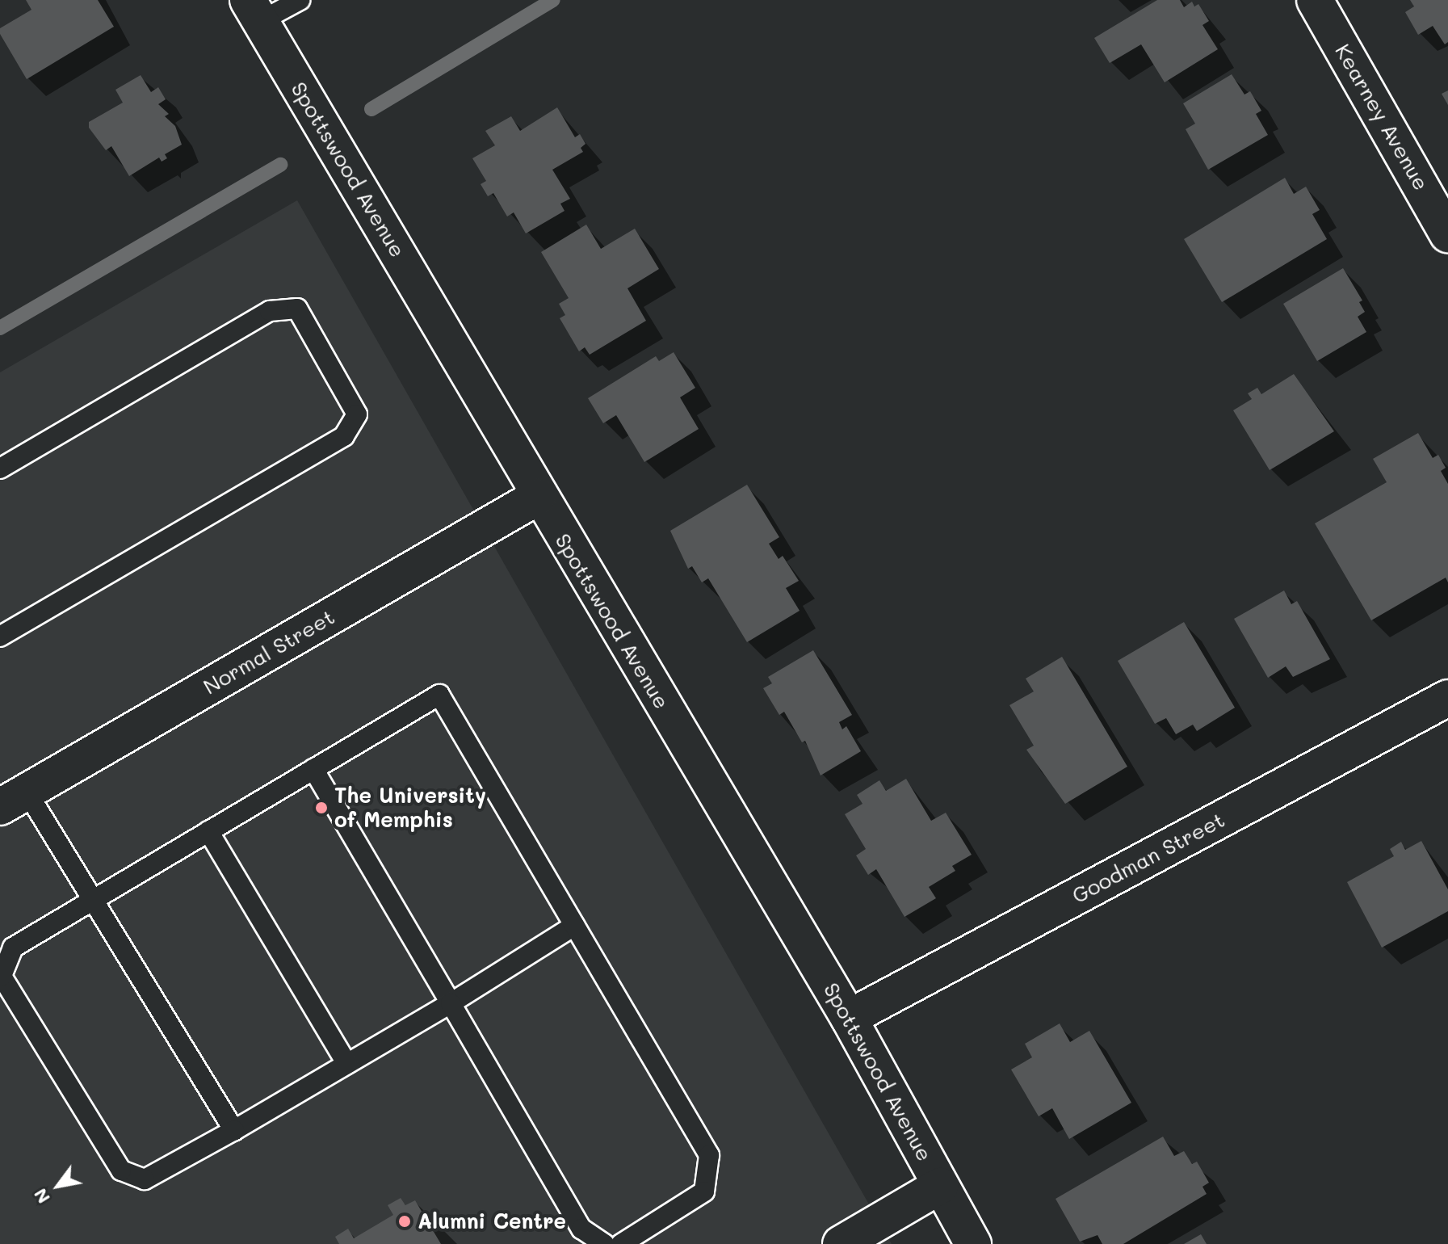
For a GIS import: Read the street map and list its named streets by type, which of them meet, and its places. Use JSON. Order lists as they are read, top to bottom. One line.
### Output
{"streets":{"street":["Kearney Avenue","Spottswood Avenue","Normal Street","Goodman Street"]},"crossings":[["Spottswood Avenue","Normal Street"],["Spottswood Avenue","Goodman Street"]],"places":["The University of Memphis","Alumni Centre"],"north":"bottom left"}
